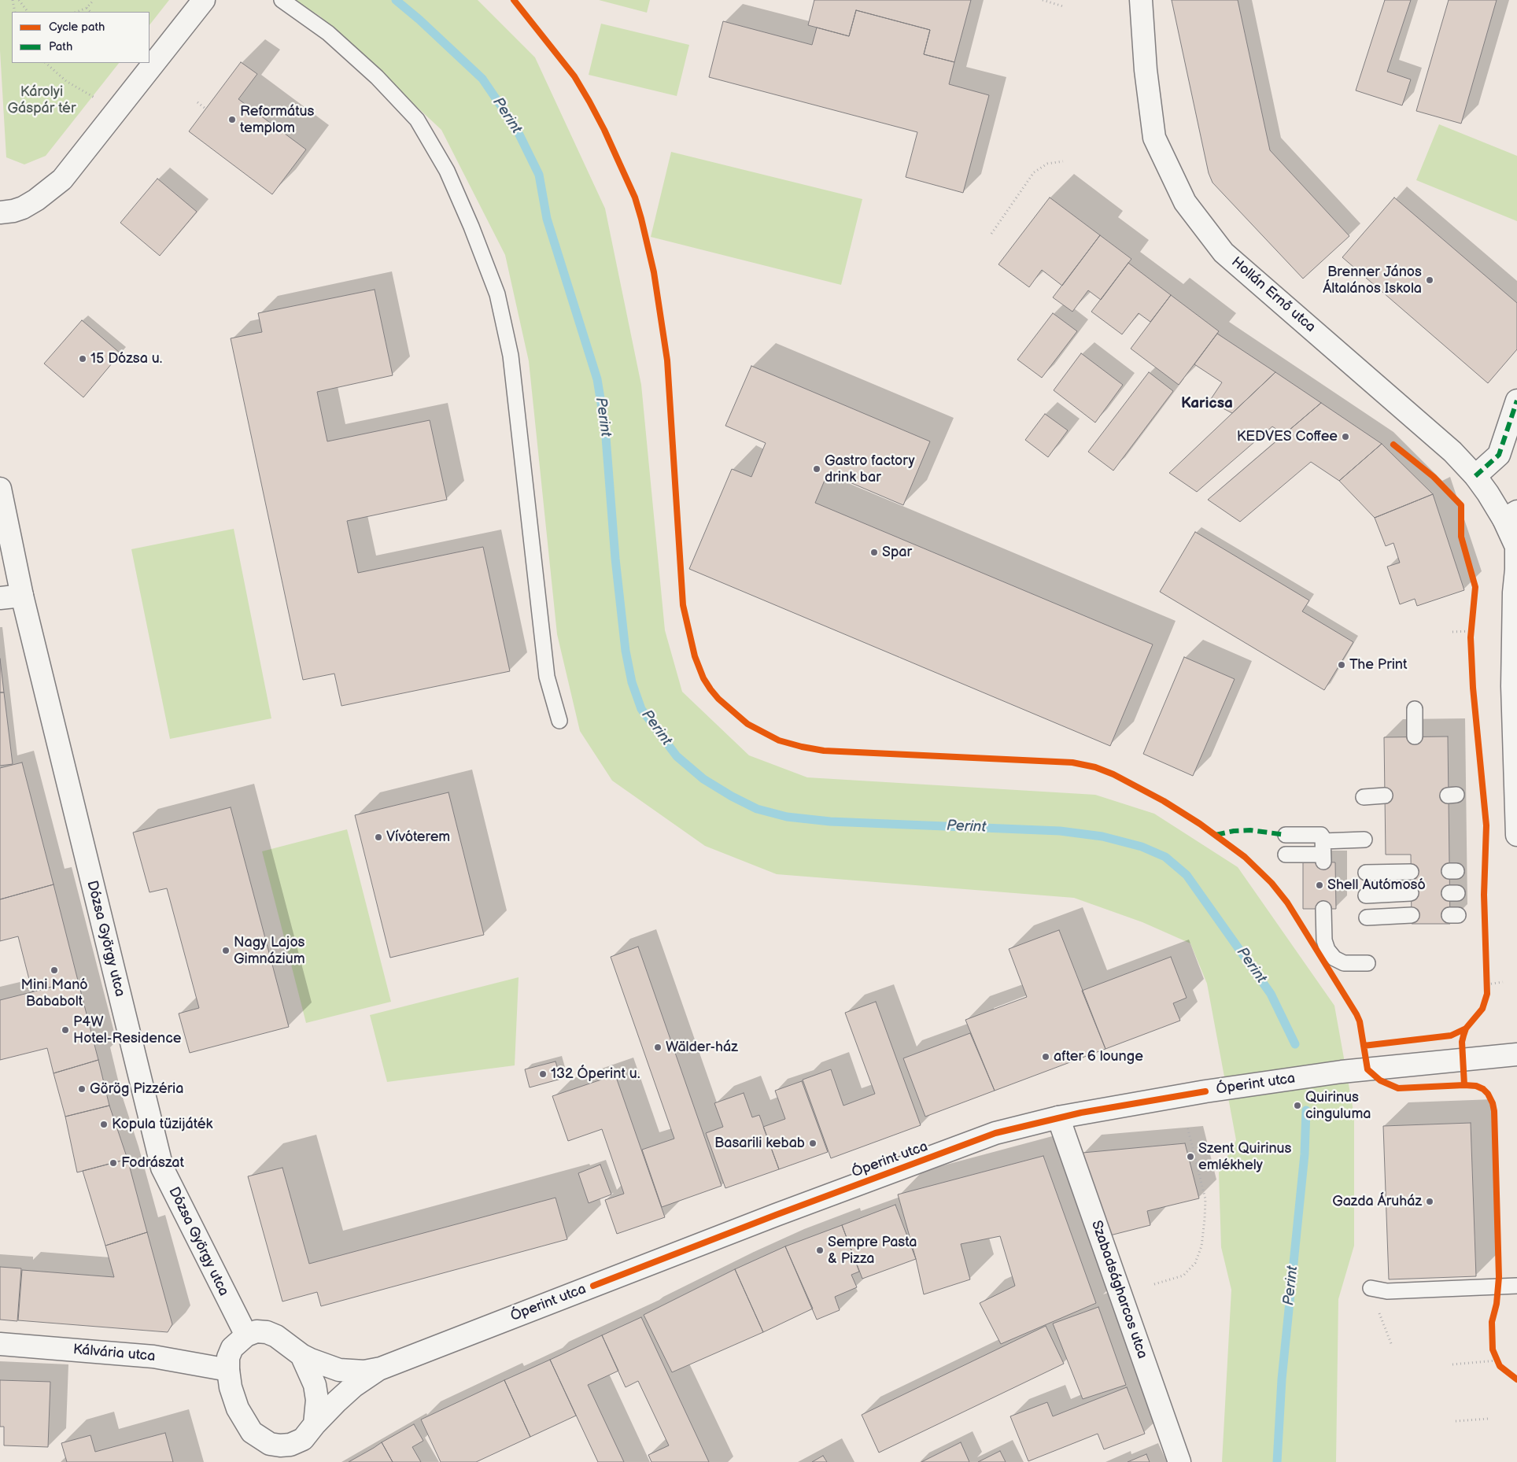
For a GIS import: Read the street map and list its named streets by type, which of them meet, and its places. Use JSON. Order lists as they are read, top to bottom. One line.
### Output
{"streets":{"street":["Hollán Ernő utca","Dózsa György utca","Óperint utca","Szabadságharcos utca","Kálvária utca"]},"crossings":[["Dózsa György utca","Óperint utca"],["Dózsa György utca","Kálvária utca"],["Óperint utca","Szabadságharcos utca"],["Óperint utca","Kálvária utca"]],"districts":["Karicsa"],"water":["Perint"],"parks":["Károlyi Gáspár tér"],"places":["Református templom","Brenner János Általános Iskola","15 Dózsa u.","KEDVES Coffee","Gastro factory drink bar","Spar","The Print","Vívóterem","Shell Autómosó","Nagy Lajos Gimnázium","Mini Manó Bababolt","P4W Hotel-Residence","Wälder-ház","after 6 lounge","132 Óperint u.","Görög Pizzéria","Quirinus cinguluma","Kopula tüzijáték","Basarili kebab","Szent Quirinus emlékhely","Fodrászat","Gazda Áruház","Sempre Pasta & Pizza"],"legend":["Cycle path","Path"]}
